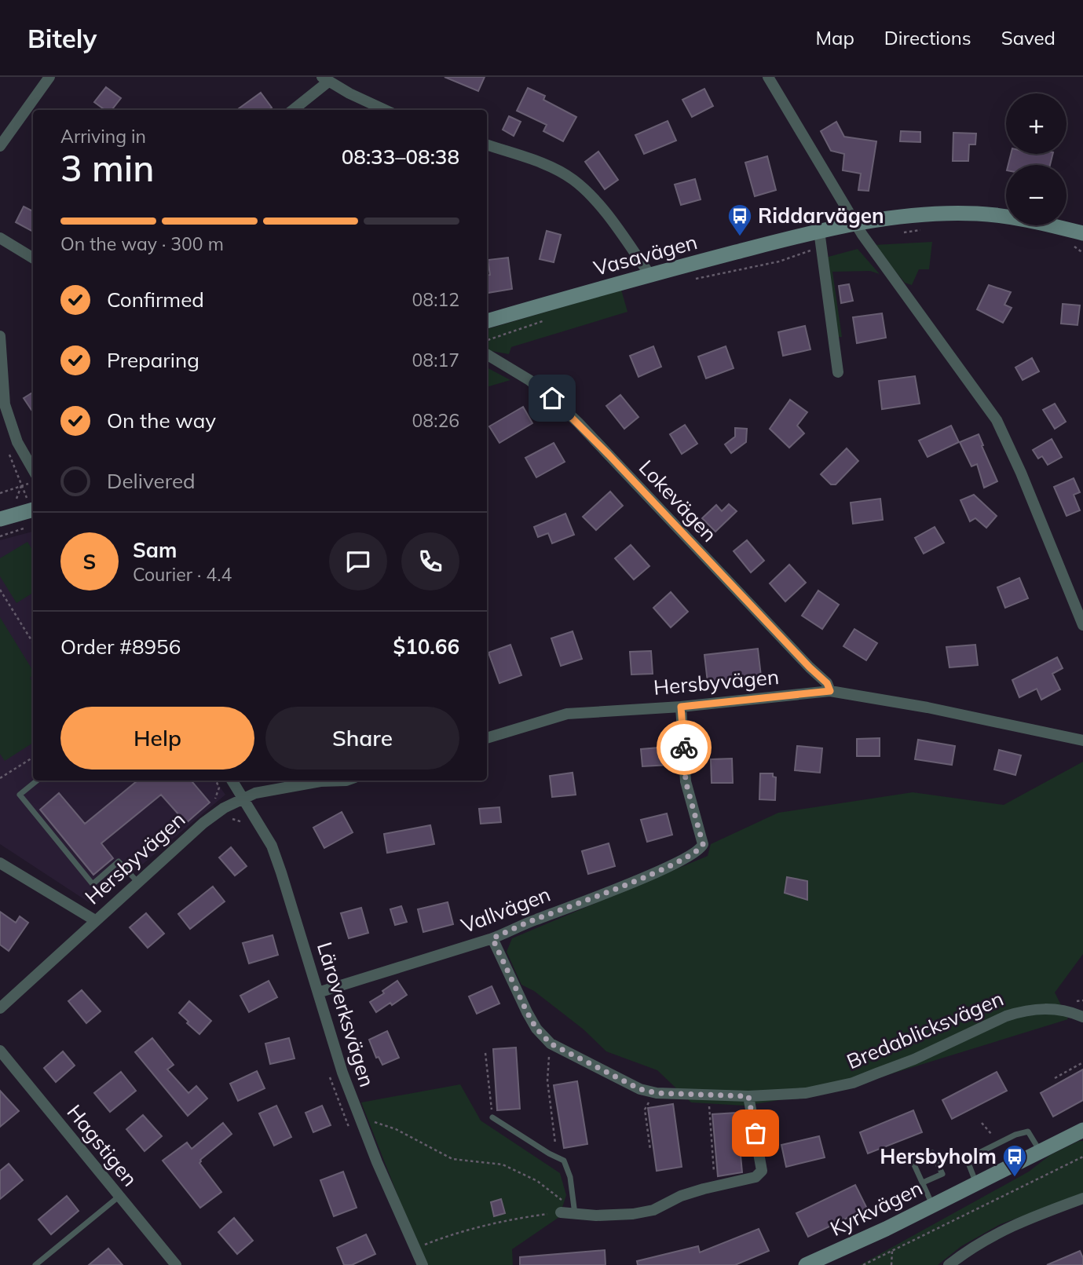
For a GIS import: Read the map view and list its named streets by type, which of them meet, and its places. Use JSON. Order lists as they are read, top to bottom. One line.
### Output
{"streets":{"street":["Vasavägen","Lokevägen","Hersbyvägen","Vallvägen","Läroverksvägen","Bredablicksvägen","Hagstigen","Kyrkvägen"]},"crossings":[["Lokevägen","Hersbyvägen"],["Hersbyvägen","Vallvägen"],["Hersbyvägen","Läroverksvägen"],["Vallvägen","Läroverksvägen"],["Vallvägen","Bredablicksvägen"]],"places":{"bus stop":["Riddarvägen","Hersbyholm"]},"page":{"header":"Bitely","nav":["Map","Directions","Saved"],"map_buttons":["+","−"],"heading":["3 min","Arriving in","08:33–08:38"],"panel":["Sam","Courier · 4.4","Order #8956","$10.66"],"bar":"On the way · 300 m","list":[["Confirmed","08:12"],["Preparing","08:17"],["On the way","08:26"],"Delivered"],"round":"S","buttons":["Help","Share"]}}
